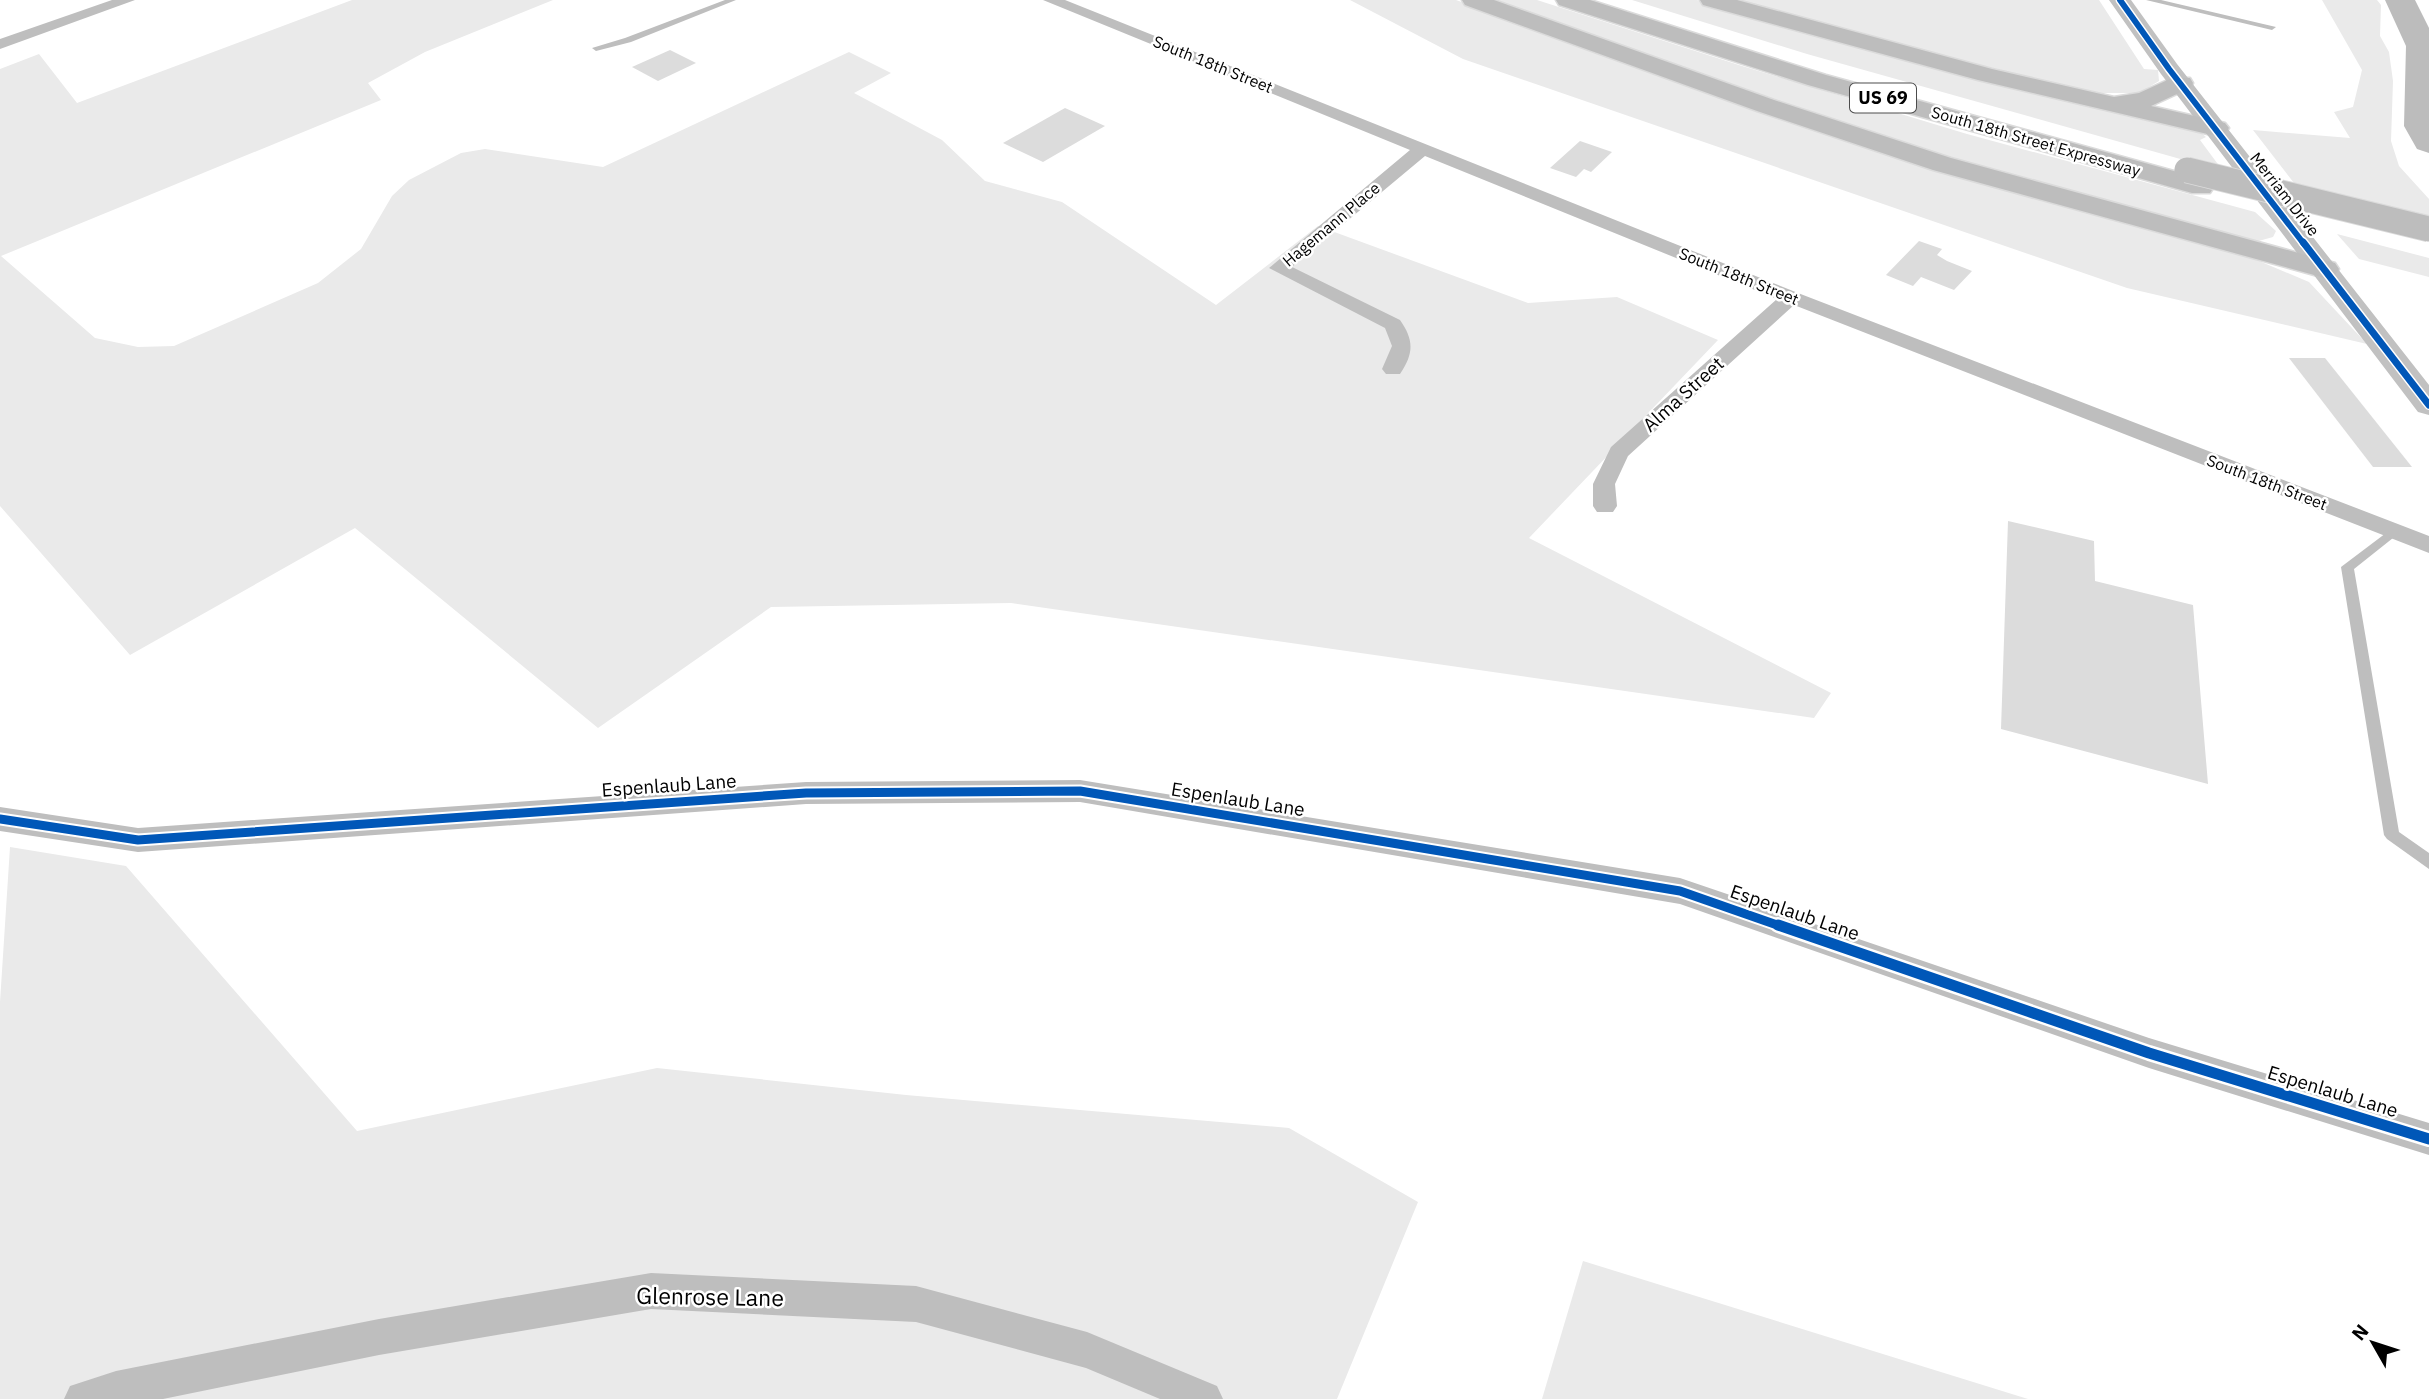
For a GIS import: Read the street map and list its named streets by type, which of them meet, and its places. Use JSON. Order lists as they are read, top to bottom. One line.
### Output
{"streets":{"highway":["US 69","South 18th Street Expressway"],"main road":["Merriam Drive"],"street":["South 18th Street","Hagemann Place","Alma Street","Espenlaub Lane","Glenrose Lane"]},"crossings":[["South 18th Street","Hagemann Place"],["South 18th Street","Alma Street"]],"north":"top left"}
